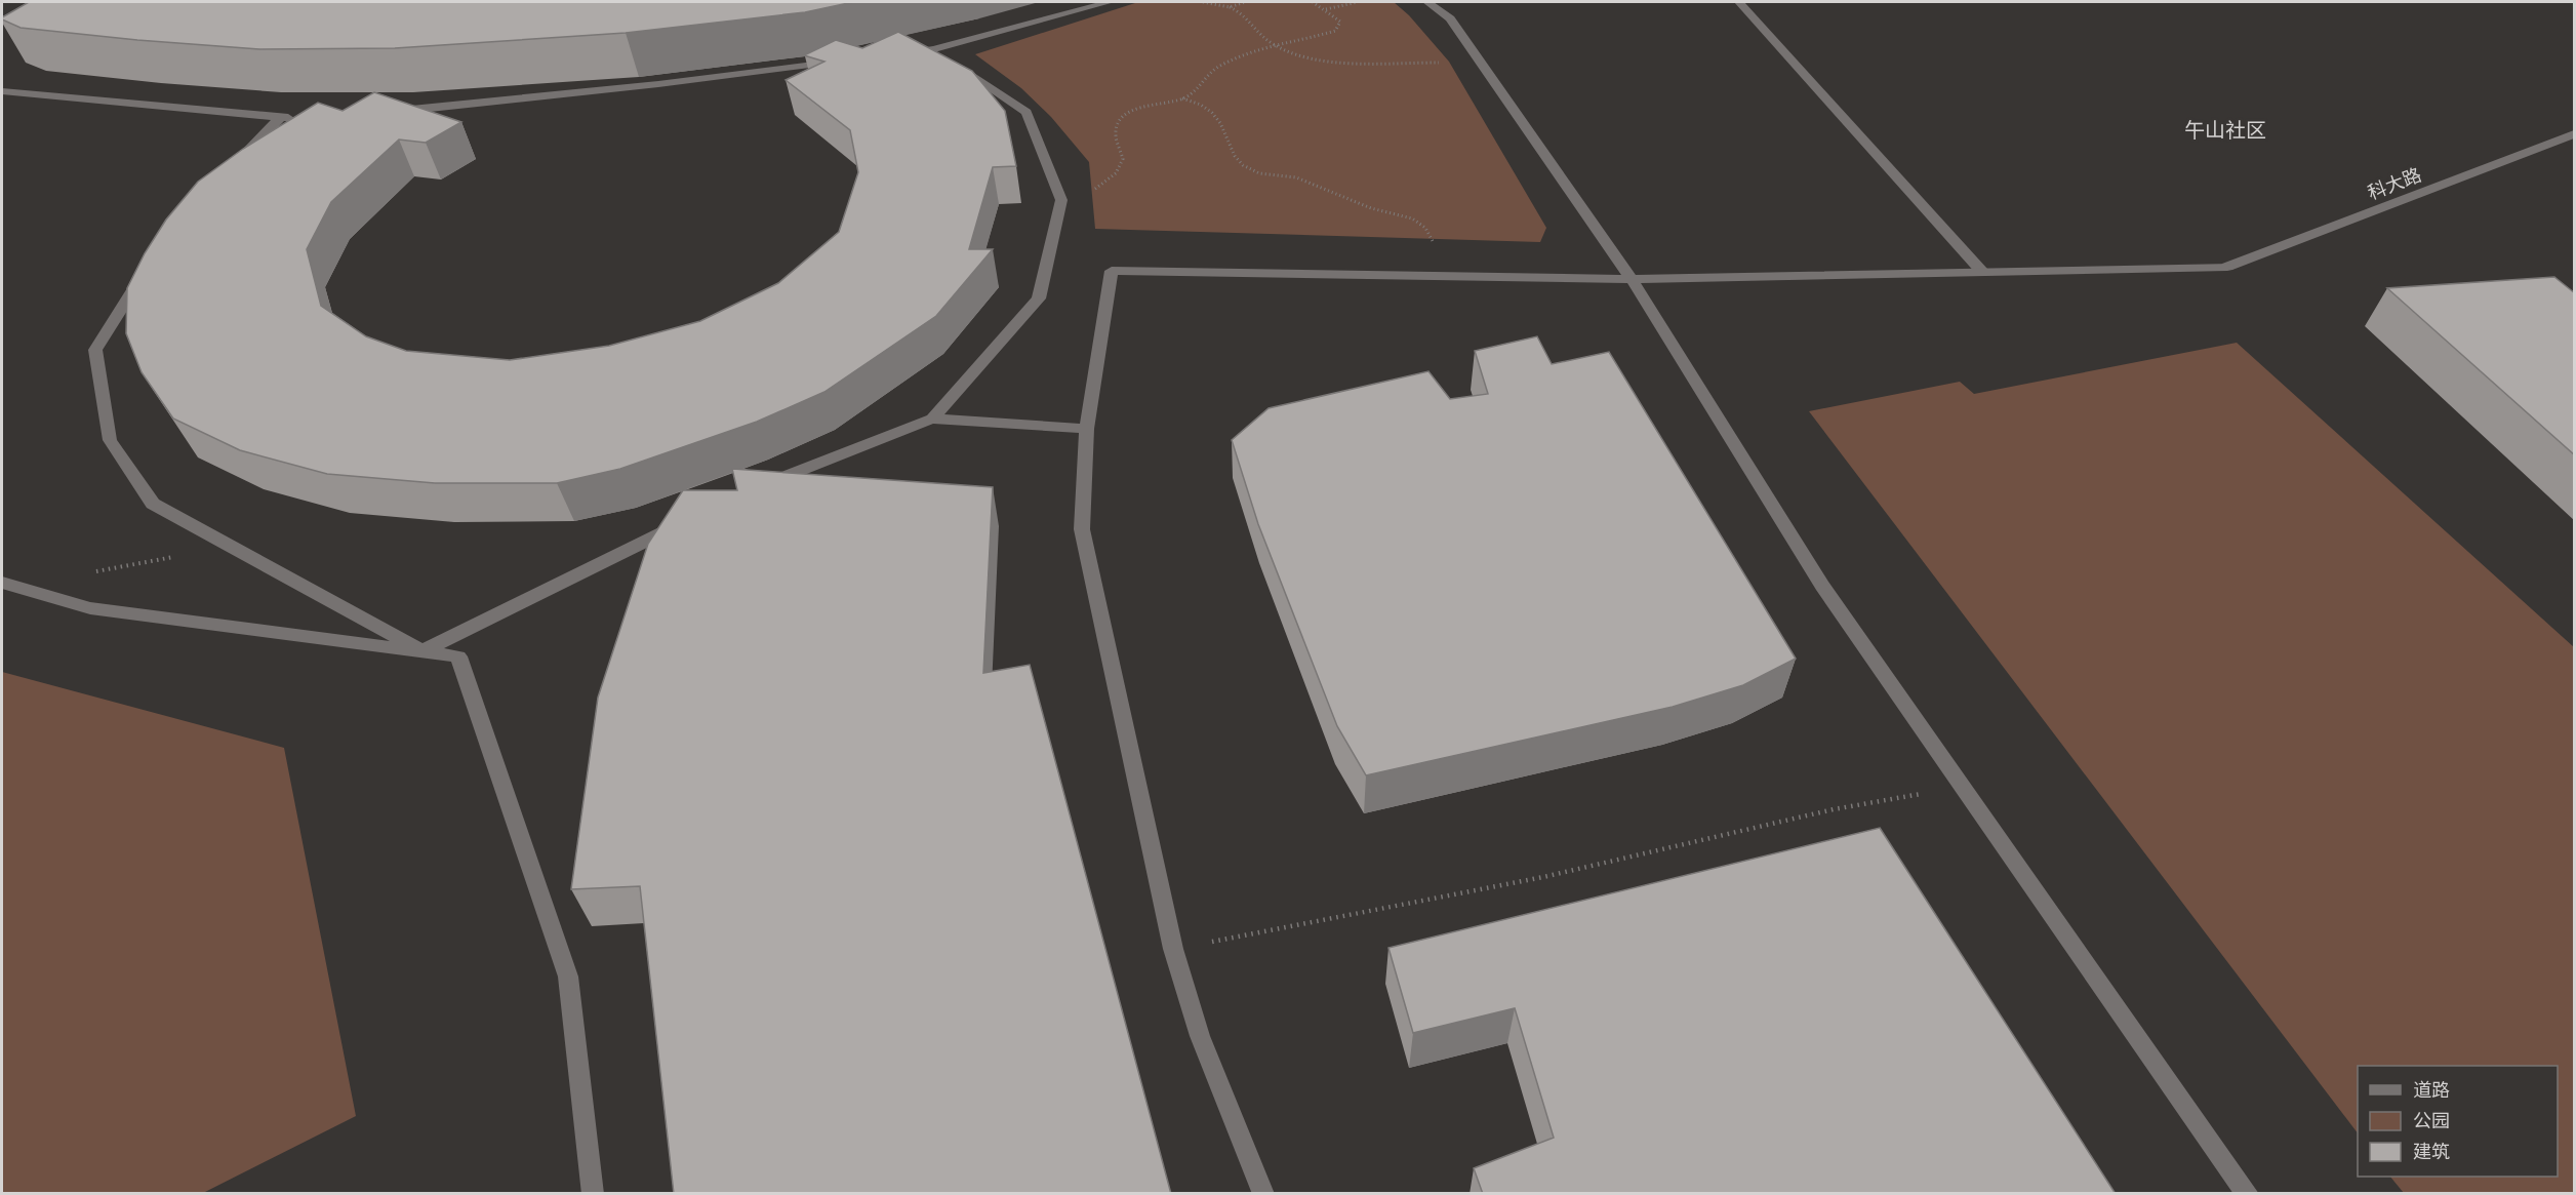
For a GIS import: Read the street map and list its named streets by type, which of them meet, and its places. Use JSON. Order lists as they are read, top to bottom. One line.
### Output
{"streets":{"street":["科大路"]},"districts":["午山社区"],"legend":["道路","公园","建筑"]}
